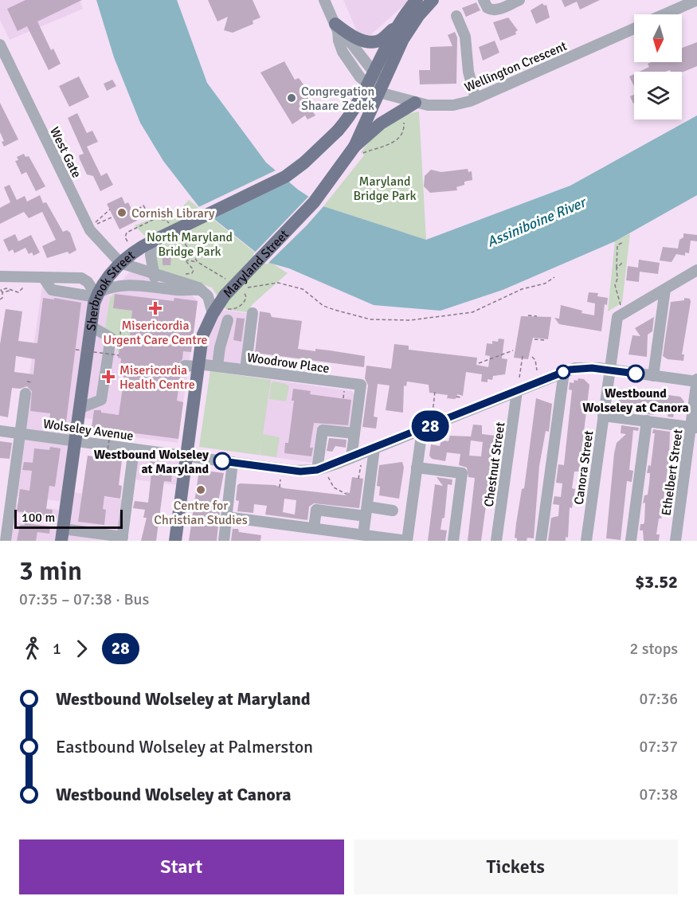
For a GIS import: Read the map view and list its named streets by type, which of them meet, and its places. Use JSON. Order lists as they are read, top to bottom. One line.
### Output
{"streets":{"main road":["Maryland Street","Sherbrook Street"],"street":["Wellington Crescent","West Gate","Woodrow Place","Wolseley Avenue","Chestnut Street","Canora Street","Ethelbert Street"]},"crossings":[["Wellington Crescent","Sherbrook Street"],["West Gate","Sherbrook Street"],["Maryland Street","Woodrow Place"],["Maryland Street","Wolseley Avenue"],["Sherbrook Street","Wolseley Avenue"],["Wolseley Avenue","Chestnut Street"],["Wolseley Avenue","Canora Street"],["Wolseley Avenue","Ethelbert Street"]],"water":["Assiniboine River"],"parks":["Maryland Bridge Park","North Maryland Bridge Park"],"places":{"other":["Congregation Shaare Zedek","Cornish Library","Westbound Wolseley at Canora","Westbound Wolseley at Maryland","Centre for Christian Studies"],"health":["Misericordia Urgent Care Centre","Misericordia Health Centre"]},"lines":["bus line 28"],"scale_bar":"100 m","north":"bottom","page":{"on_map":"28","scale":"100 m","heading":["3 min","07:35 – 07:38 · Bus","$3.52"],"legs":["1","28","2 stops"],"list":[{"name":"Westbound Wolseley at Maryland","value":"07:36"},{"name":"Eastbound Wolseley at Palmerston","value":"07:37"},{"name":"Westbound Wolseley at Canora","value":"07:38"}],"buttons":["Start","Tickets"]}}
